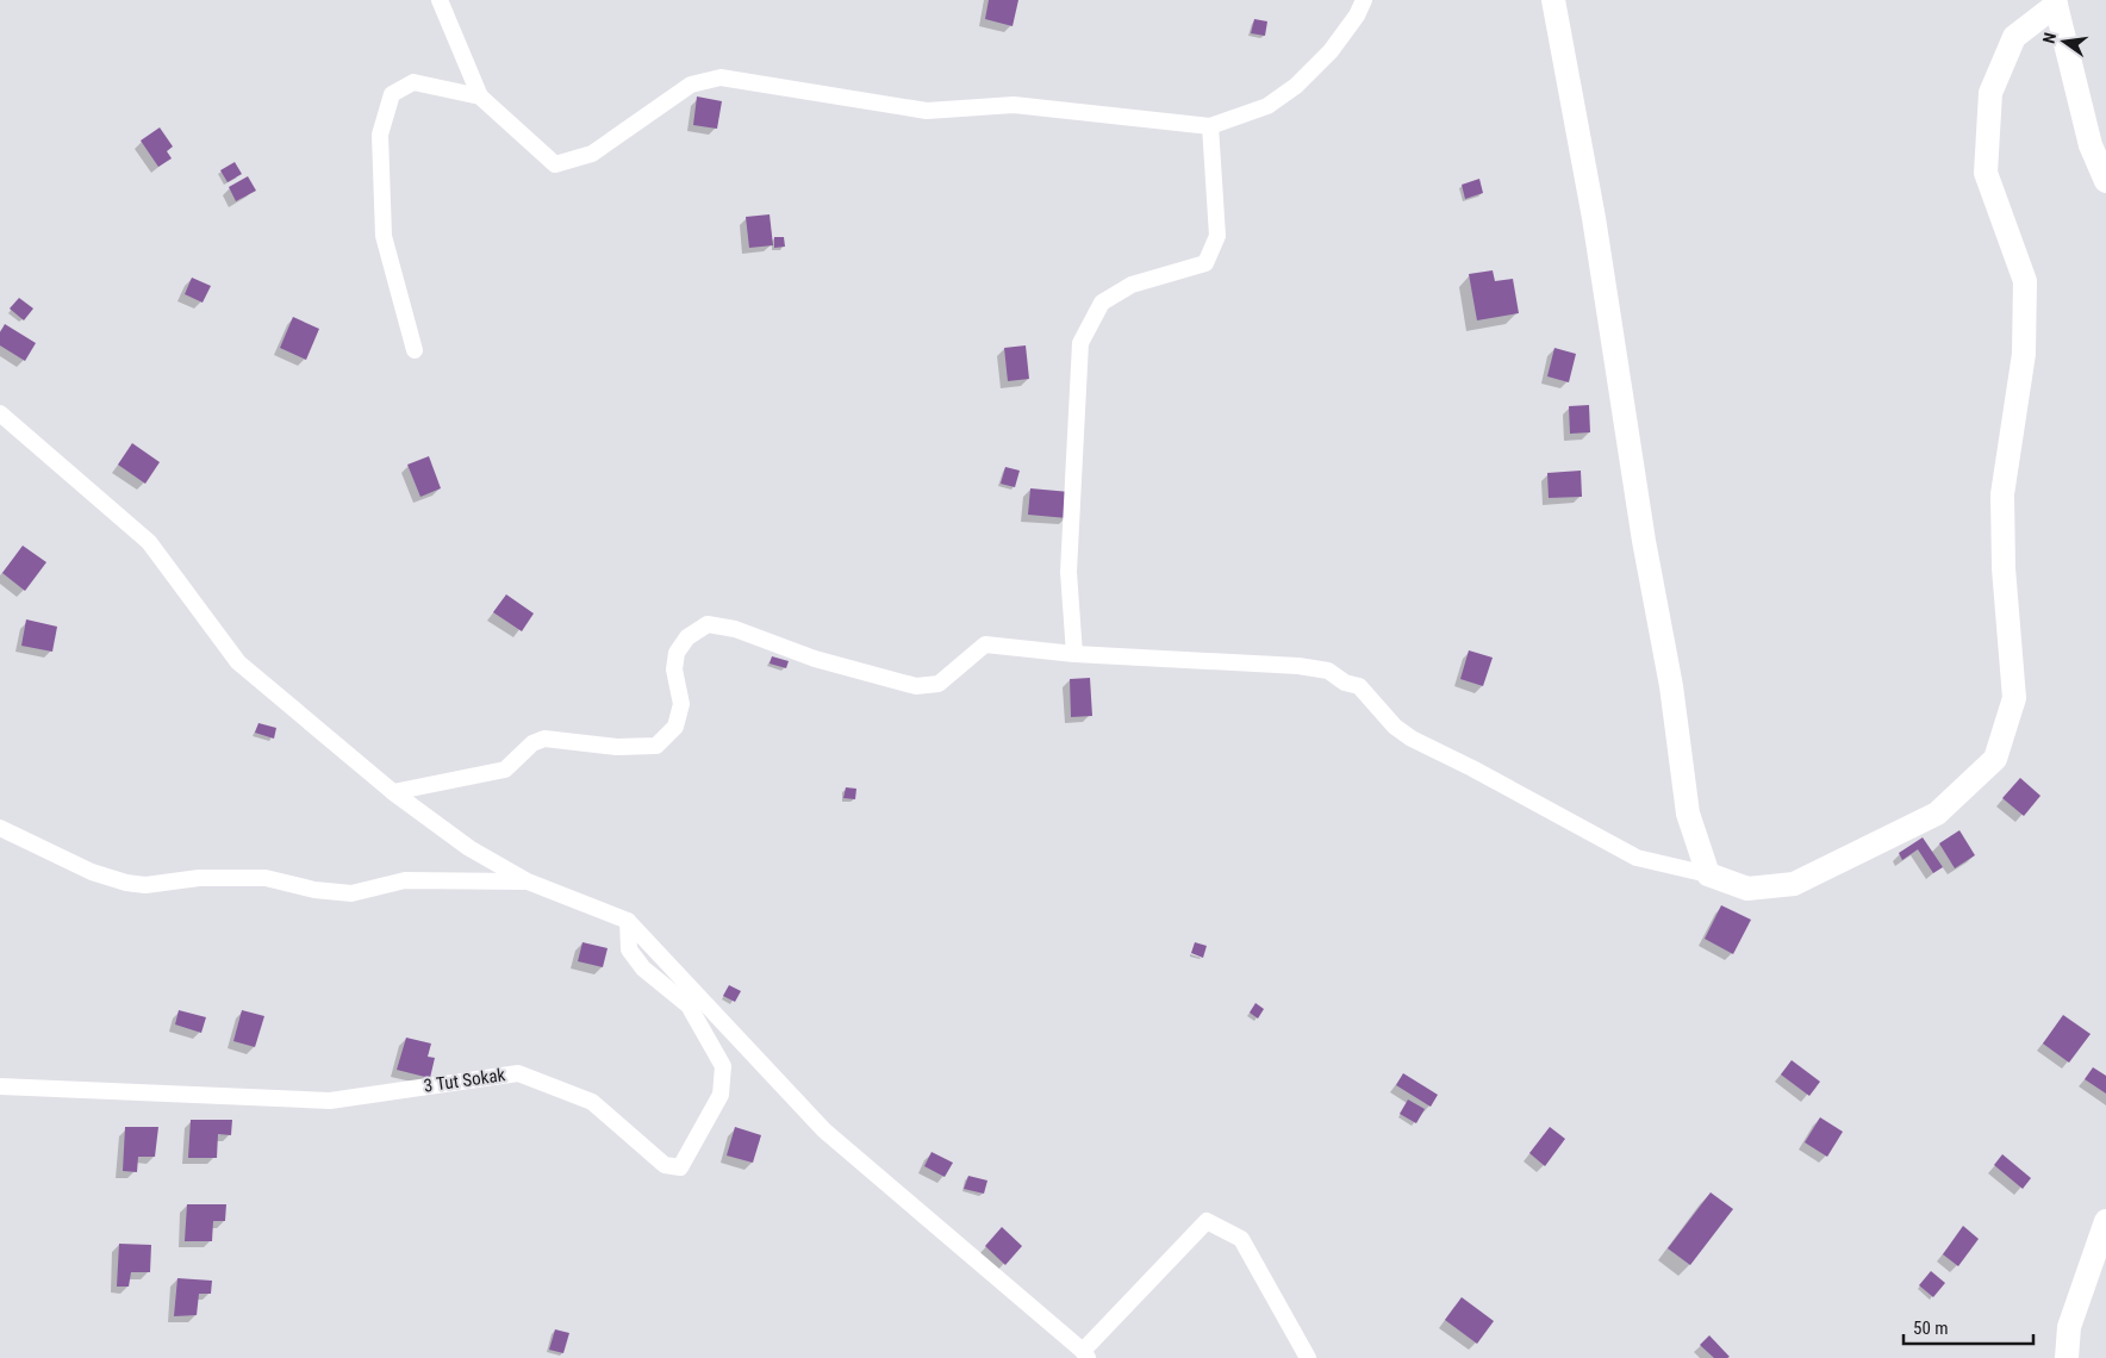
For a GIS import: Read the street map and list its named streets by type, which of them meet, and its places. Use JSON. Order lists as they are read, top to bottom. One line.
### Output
{"streets":{"street":["3 Tut Sokak"]},"scale_bar":"50 m","north":"left"}
